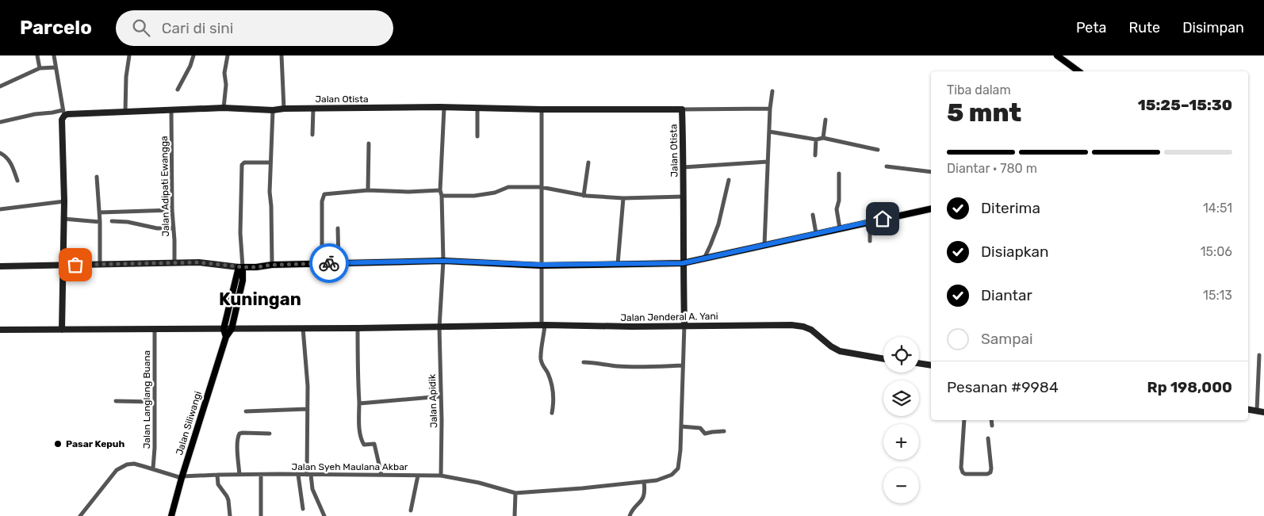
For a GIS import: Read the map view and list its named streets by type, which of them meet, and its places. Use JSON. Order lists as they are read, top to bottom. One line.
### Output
{"streets":{"main road":["Jalan Siliwangi"],"street":["Jalan Otista","Jalan Adipati Ewangga","Jalan Jenderal A. Yani","Jalan Langlang Buana","Jalan Apidik","Jalan Syeh Maulana Akbar"]},"crossings":[["Jalan Otista","Jalan Adipati Ewangga"],["Jalan Otista","Jalan Jenderal A. Yani"],["Jalan Otista","Jalan Apidik"],["Jalan Otista","Jalan Syeh Maulana Akbar"],["Jalan Jenderal A. Yani","Jalan Langlang Buana"],["Jalan Jenderal A. Yani","Jalan Apidik"],["Jalan Jenderal A. Yani","Jalan Siliwangi"],["Jalan Jenderal A. Yani","Jalan Syeh Maulana Akbar"],["Jalan Apidik","Jalan Syeh Maulana Akbar"],["Jalan Siliwangi","Jalan Syeh Maulana Akbar"]],"districts":["Kuningan"],"places":["Pasar Kepuh"],"page":{"header":"Parcelo","search":"Cari di sini","nav":["Peta","Rute","Disimpan"],"heading":["5 mnt","Tiba dalam","15:25–15:30"],"panel":["Pesanan #9984","Rp 198,000"],"bar":"Diantar · 780 m","list":[["Diterima","14:51"],["Disiapkan","15:06"],["Diantar","15:13"],"Sampai"],"map_buttons":["+","−"]}}
